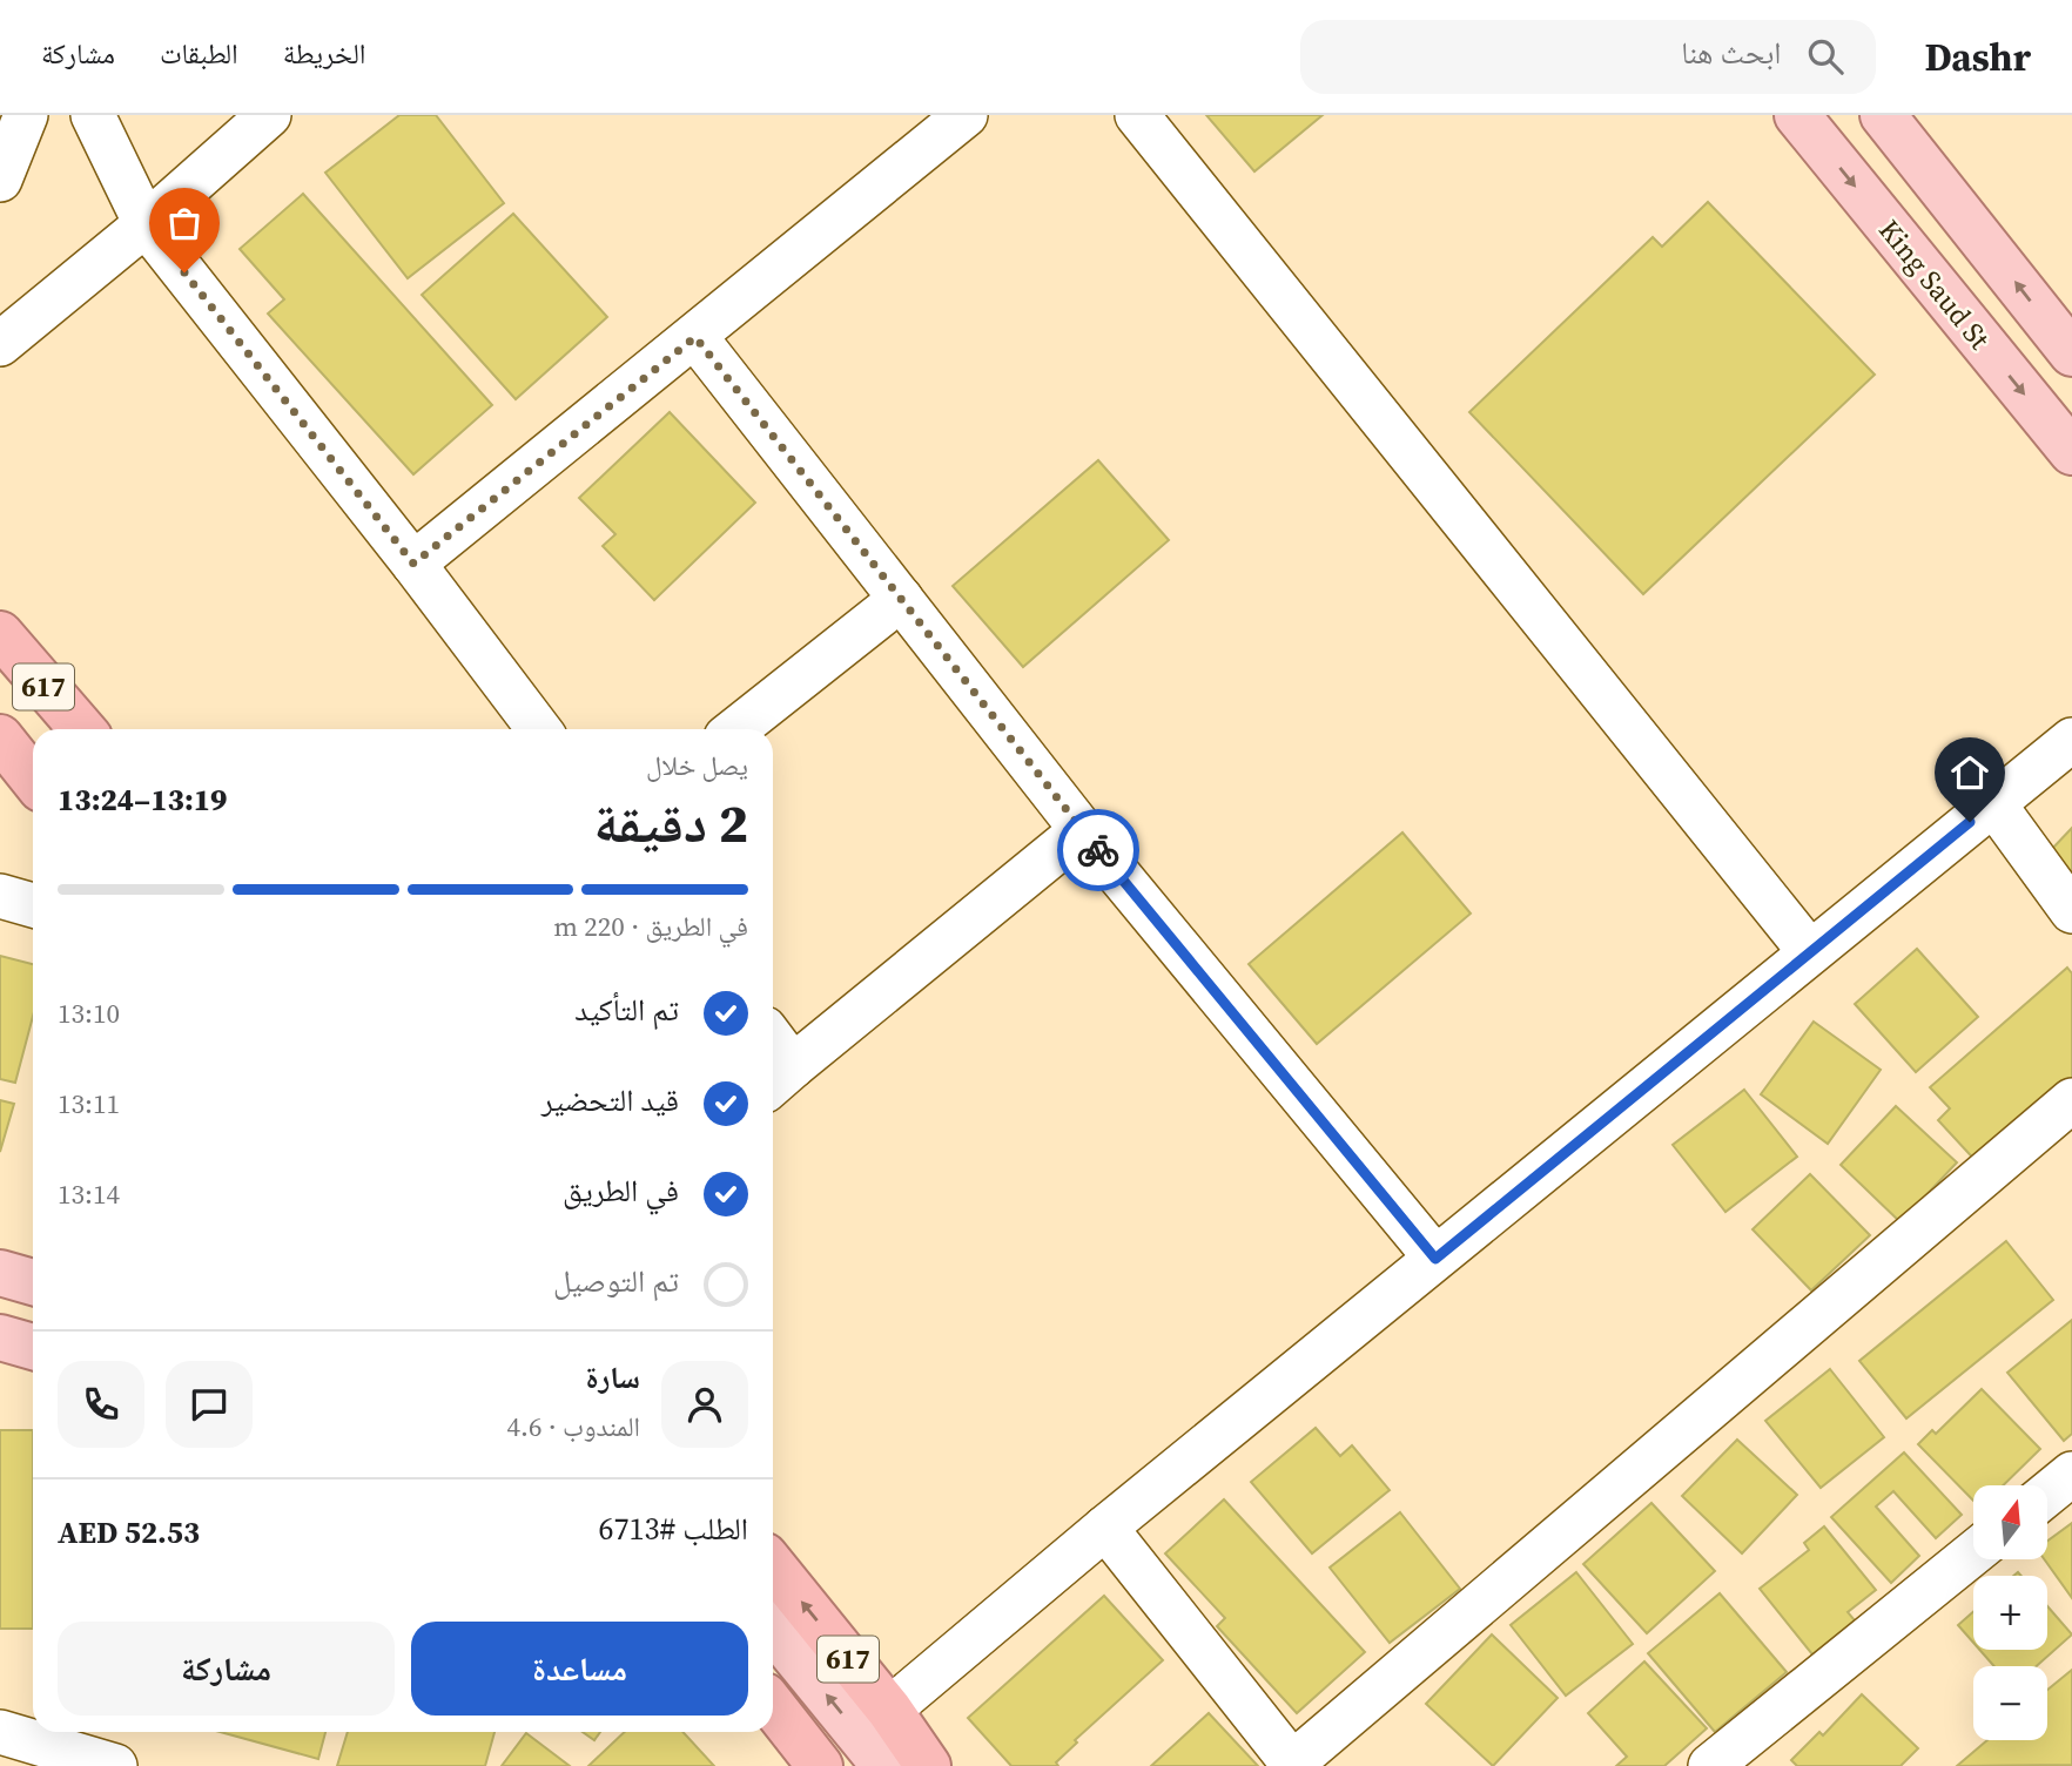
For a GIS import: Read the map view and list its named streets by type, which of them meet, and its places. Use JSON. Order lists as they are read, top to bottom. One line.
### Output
{"streets":{"highway":["617"],"main road":["King Saud St"]},"north":"top","page":{"header":"Dashr","search":"ابحث هنا","nav":["الخريطة","الطبقات","مشاركة"],"heading":["2 دقيقة","يصل خلال","13:19–13:24"],"panel":["سارة","المندوب · 4.6","الطلب #6713","AED 52.53"],"bar":"في الطريق · 220 m","list":[["تم التأكيد","13:10"],["قيد التحضير","13:11"],["في الطريق","13:14"],"تم التوصيل"],"map_buttons":["+","−"],"buttons":["مساعدة","مشاركة"]}}
